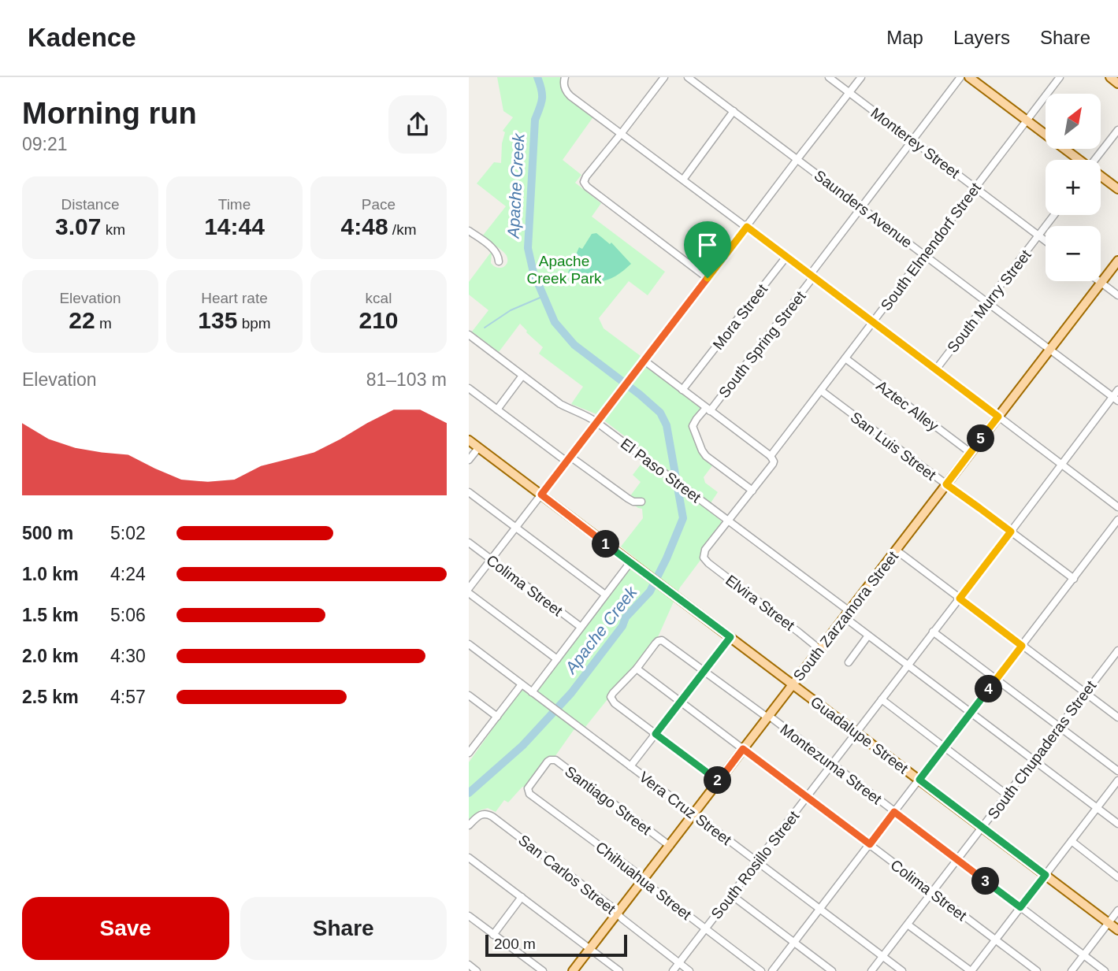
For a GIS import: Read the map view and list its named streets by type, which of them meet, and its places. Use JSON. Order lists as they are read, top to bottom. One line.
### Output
{"streets":{"main road":["South Zarzamora Street","Guadalupe Street"],"street":["Monterey Street","Saunders Avenue","South Elmendorf Street","South Murry Street","Mora Street","South Spring Street","Aztec Alley","San Luis Street","El Paso Street","Colima Street","Elvira Street","South Chupaderas Street","Montezuma Street","Santiago Street","Vera Cruz Street","South Rosillo Street","San Carlos Street","Chihuahua Street"]},"crossings":[["Monterey Street","South Elmendorf Street"],["Monterey Street","South Murry Street"],["Monterey Street","South Spring Street"],["Saunders Avenue","South Elmendorf Street"],["Saunders Avenue","South Murry Street"],["Saunders Avenue","South Spring Street"],["Saunders Avenue","South Zarzamora Street"],["Saunders Avenue","South Rosillo Street"],["South Elmendorf Street","South Spring Street"],["South Elmendorf Street","Aztec Alley"],["South Elmendorf Street","San Luis Street"],["South Elmendorf Street","El Paso Street"],["South Elmendorf Street","Elvira Street"],["Aztec Alley","South Zarzamora Street"],["San Luis Street","South Zarzamora Street"],["San Luis Street","South Rosillo Street"],["El Paso Street","South Zarzamora Street"],["El Paso Street","South Chupaderas Street"],["El Paso Street","South Rosillo Street"],["Colima Street","South Zarzamora Street"],["Colima Street","South Chupaderas Street"],["Colima Street","Montezuma Street"],["Colima Street","South Rosillo Street"],["Elvira Street","South Zarzamora Street"],["South Zarzamora Street","Guadalupe Street"],["South Zarzamora Street","Montezuma Street"],["South Zarzamora Street","Santiago Street"],["South Zarzamora Street","Vera Cruz Street"],["South Zarzamora Street","San Carlos Street"],["South Zarzamora Street","Chihuahua Street"],["Guadalupe Street","South Chupaderas Street"],["Guadalupe Street","South Rosillo Street"],["South Chupaderas Street","Montezuma Street"],["South Chupaderas Street","Vera Cruz Street"],["Montezuma Street","South Rosillo Street"],["Santiago Street","Chihuahua Street"],["Vera Cruz Street","South Rosillo Street"],["South Rosillo Street","San Carlos Street"],["South Rosillo Street","Chihuahua Street"]],"water":["Apache Creek"],"parks":["Apache Creek Park"],"scale_bar":"200 m","north":"top right","page":{"header":"Kadence","nav":["Map","Layers","Share"],"heading":["Morning run","09:21"],"map_buttons":["+","−"],"stats":[["Distance","3.07 km"],["Time","14:44"],["Pace","4:48 /km"],["Elevation","22 m"],["Heart rate","135 bpm"],["kcal","210"]],"chart":["Elevation","81–103 m"],"pins":["5","1","4","2","3"],"list":[{"name":"500 m","note":"5:02"},{"name":"1.0 km","note":"4:24"},{"name":"1.5 km","note":"5:06"},{"name":"2.0 km","note":"4:30"},{"name":"2.5 km","note":"4:57"}],"buttons":["Save","Share"],"scale":"200 m"}}
